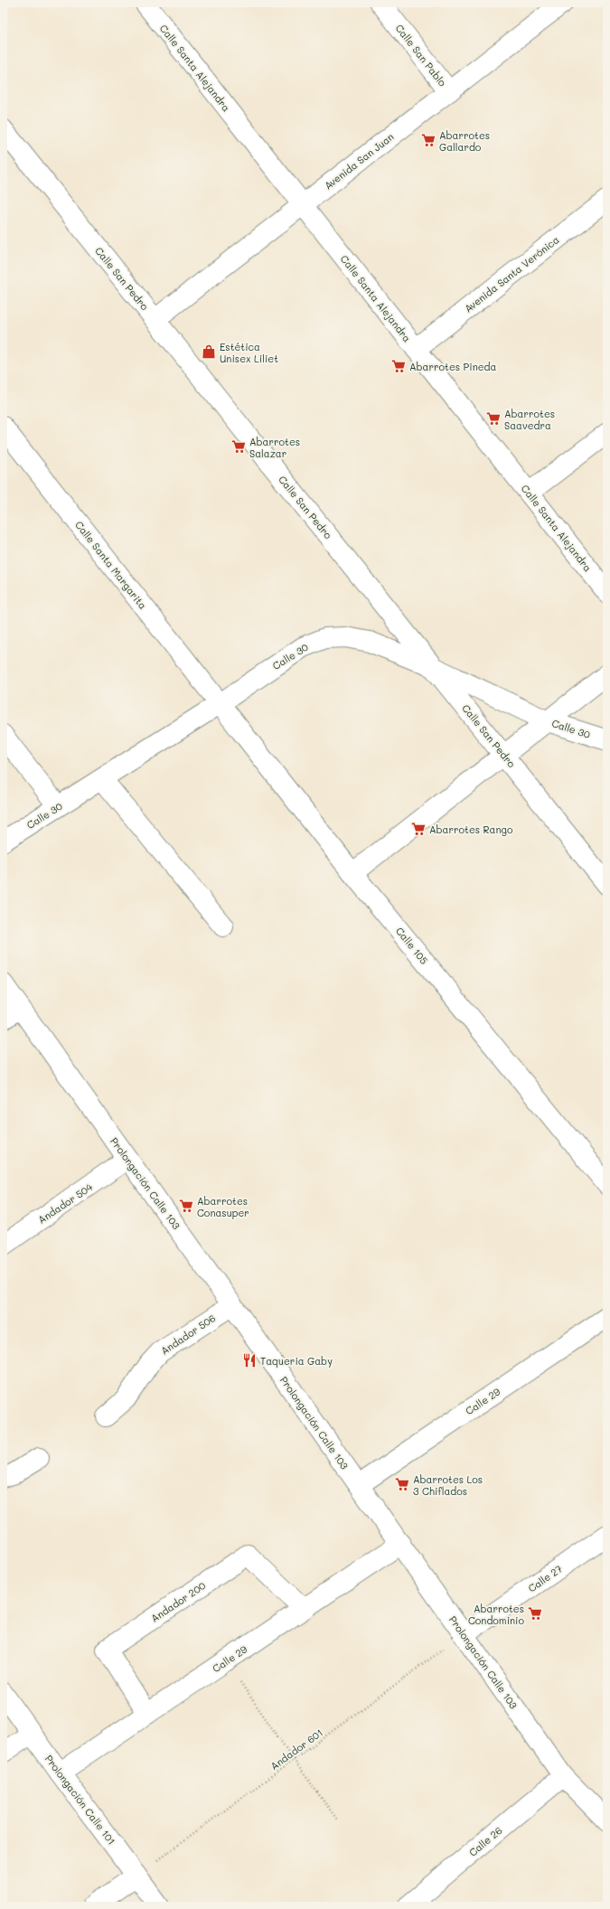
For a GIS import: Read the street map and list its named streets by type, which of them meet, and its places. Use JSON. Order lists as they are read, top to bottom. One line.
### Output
{"streets":{"street":["Calle San Pablo","Calle Santa Alejandra","Avenida San Juan","Avenida Santa Verónica","Calle San Pedro","Calle Santa Margarita","Calle 30","Calle 105","Prolongación Calle 103","Andador 504","Andador 506","Calle 29","Calle 27","Andador 200","Prolongación Calle 101","Calle 26"],"path":["Andador 601"]},"crossings":[["Calle San Pablo","Avenida San Juan"],["Calle Santa Alejandra","Avenida San Juan"],["Calle Santa Alejandra","Avenida Santa Verónica"],["Avenida San Juan","Calle San Pedro"],["Calle San Pedro","Calle 30"],["Calle Santa Margarita","Calle 30"],["Calle Santa Margarita","Calle 105"],["Calle 30","Calle 105"],["Prolongación Calle 103","Andador 504"],["Prolongación Calle 103","Andador 506"],["Prolongación Calle 103","Calle 29"],["Prolongación Calle 103","Calle 27"],["Prolongación Calle 103","Andador 601"],["Prolongación Calle 103","Calle 26"],["Calle 29","Andador 200"],["Calle 29","Prolongación Calle 101"],["Calle 27","Andador 601"],["Andador 601","Prolongación Calle 101"]],"places":{"supermarket":["Abarrotes Gallardo","Abarrotes Pineda","Abarrotes Saavedra","Abarrotes Salazar","Abarrotes Rango","Abarrotes Conasuper","Abarrotes Los 3 Chiflados","Abarrotes Condominio"],"shop":["Estética Unisex Liliet"],"restaurant":["Taqueria Gaby"]}}
